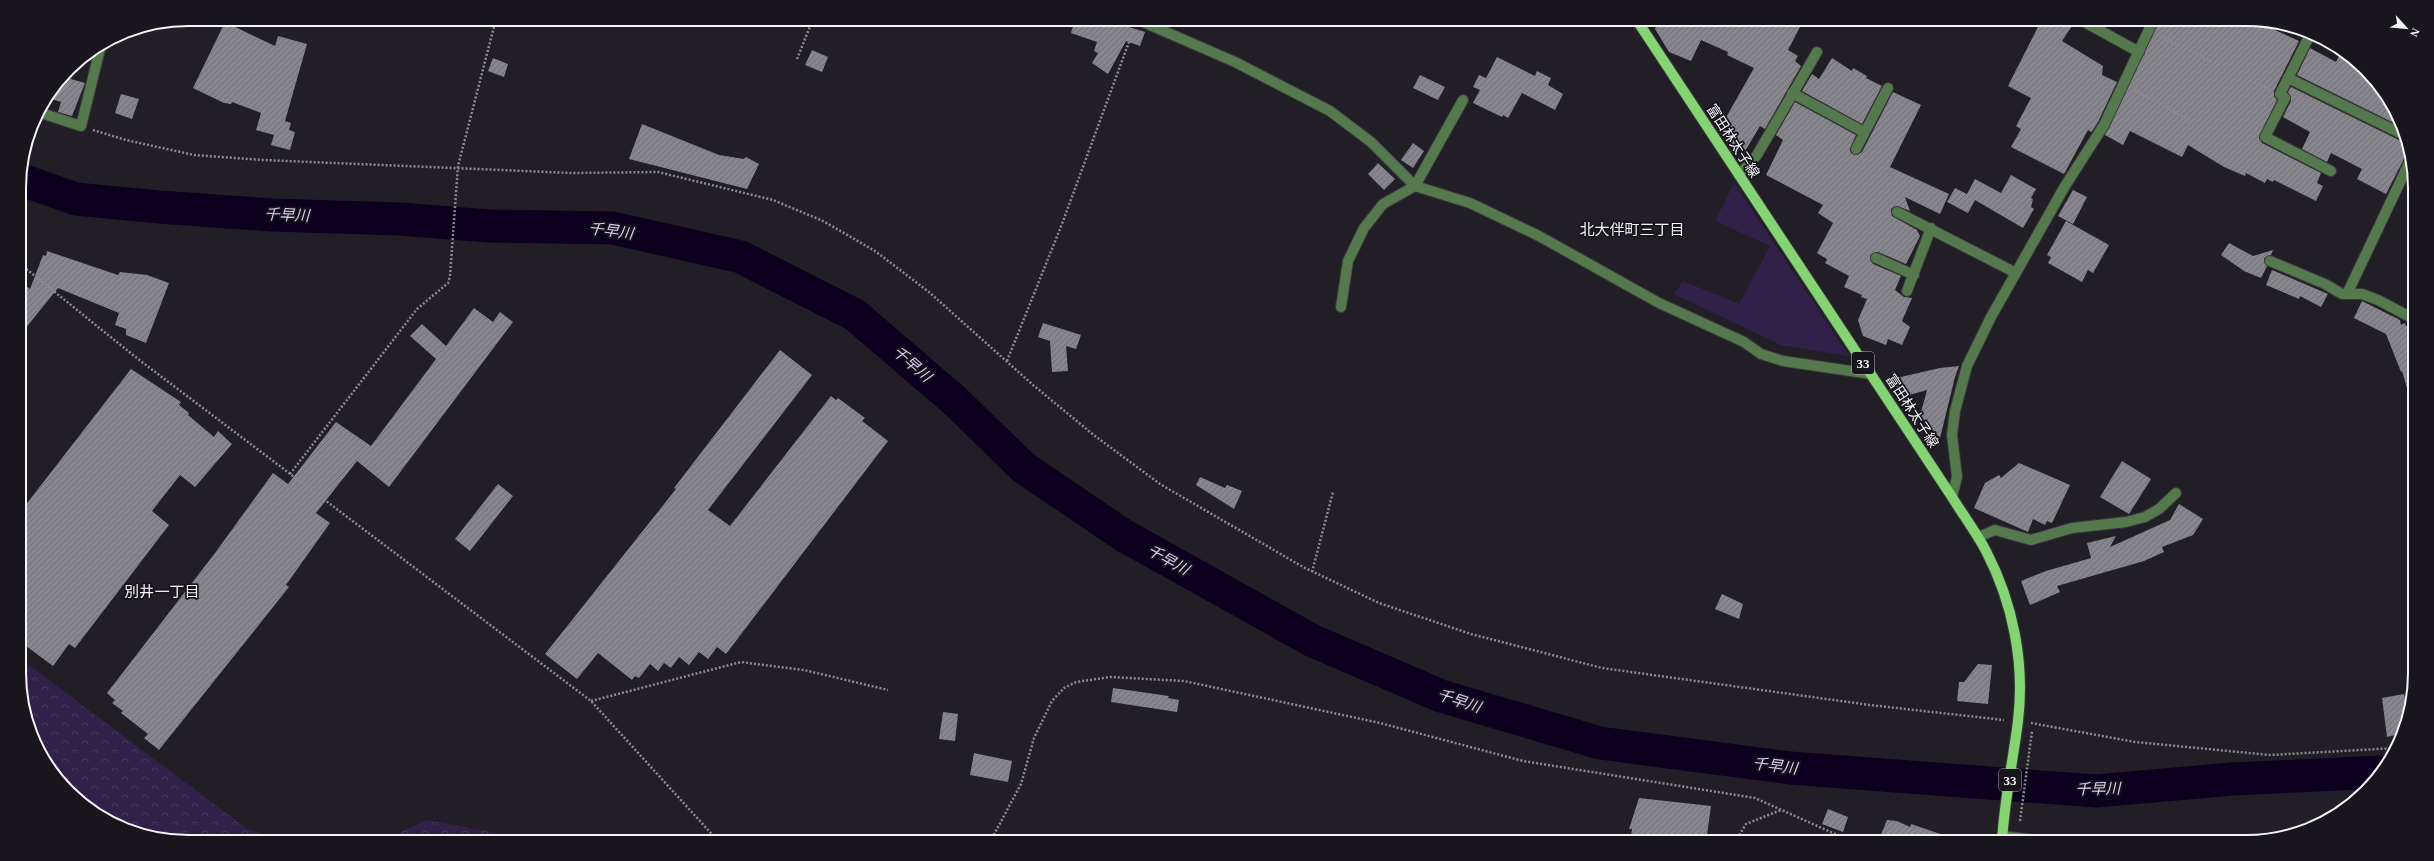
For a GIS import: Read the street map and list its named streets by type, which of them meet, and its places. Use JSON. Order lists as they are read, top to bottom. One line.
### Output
{"streets":{"main road":["富田林太子線","33"]},"districts":["北大伴町三丁目","別井一丁目"],"water":["千早川"],"north":"bottom right"}
